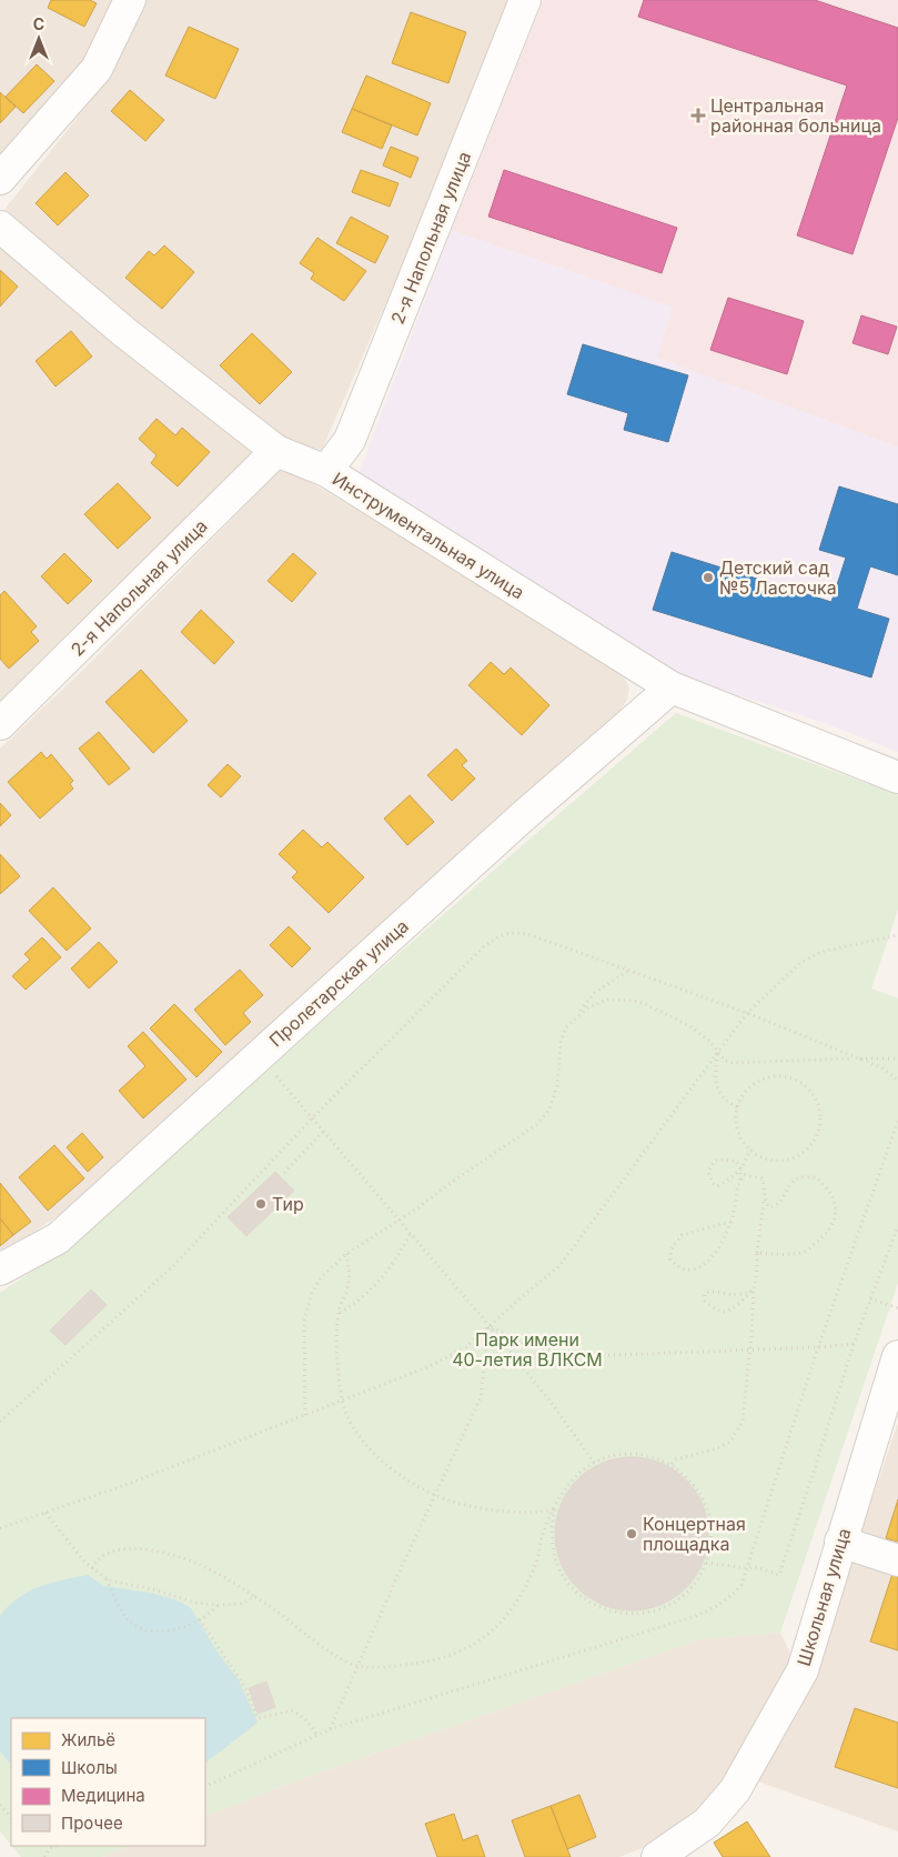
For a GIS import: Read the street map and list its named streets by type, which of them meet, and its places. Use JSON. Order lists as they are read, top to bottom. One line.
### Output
{"streets":{"street":["2-я Напольная улица","Инструментальная улица","Пролетарская улица","Школьная улица"]},"crossings":[["2-я Напольная улица","Инструментальная улица"],["Инструментальная улица","Пролетарская улица"]],"parks":["Парк имени 40-летия ВЛКСМ"],"places":{"health":["Центральная районная больница"],"other":["Детский сад №5 Ласточка","Тир","Концертная площадка"]},"legend":["Жильё","Школы","Медицина","Прочее"],"north":"top"}
